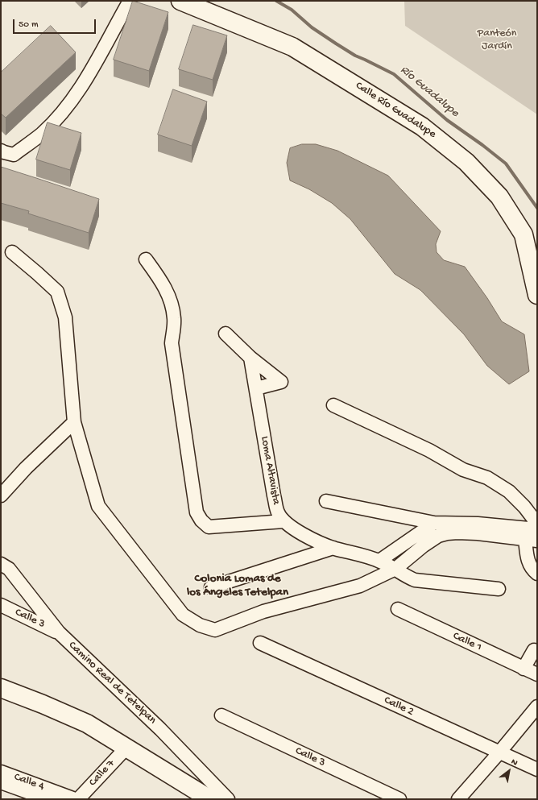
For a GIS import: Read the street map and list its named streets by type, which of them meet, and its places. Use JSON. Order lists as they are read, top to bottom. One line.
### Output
{"streets":{"street":["Calle Río Guadalupe","Loma Altavista","Calle 3","Calle 1","Camino Real de Tetelpan","Calle 2","Calle 7","Calle 4"]},"crossings":[["Calle 3","Camino Real de Tetelpan"]],"districts":["Colonia Lomas de los Ángeles Tetelpan"],"water":["Río Guadalupe"],"parks":["Panteón Jardín"],"scale_bar":"50 m","north":"top right"}
